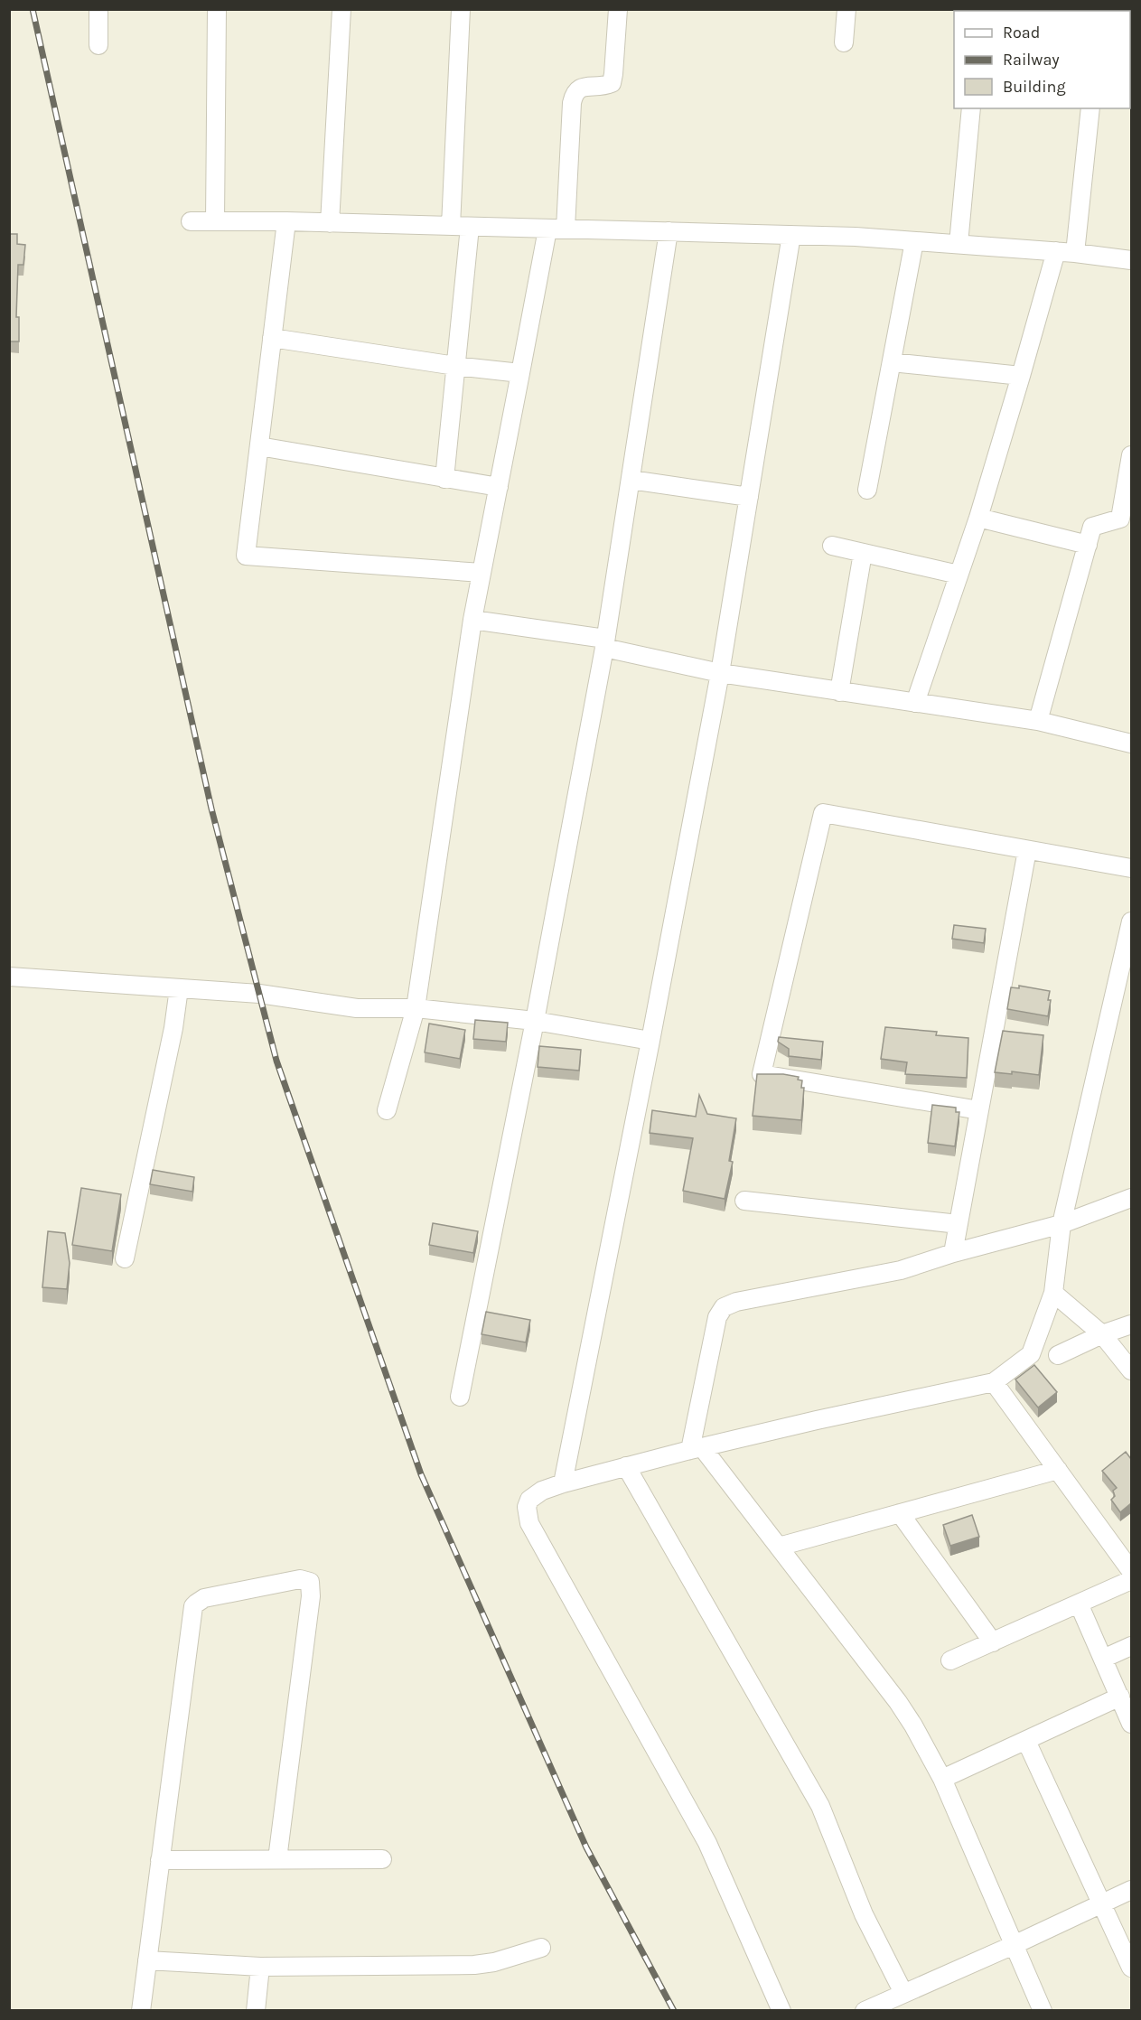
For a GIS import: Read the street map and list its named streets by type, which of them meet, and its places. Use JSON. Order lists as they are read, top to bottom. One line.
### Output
{"legend":["Road","Railway","Building"]}
